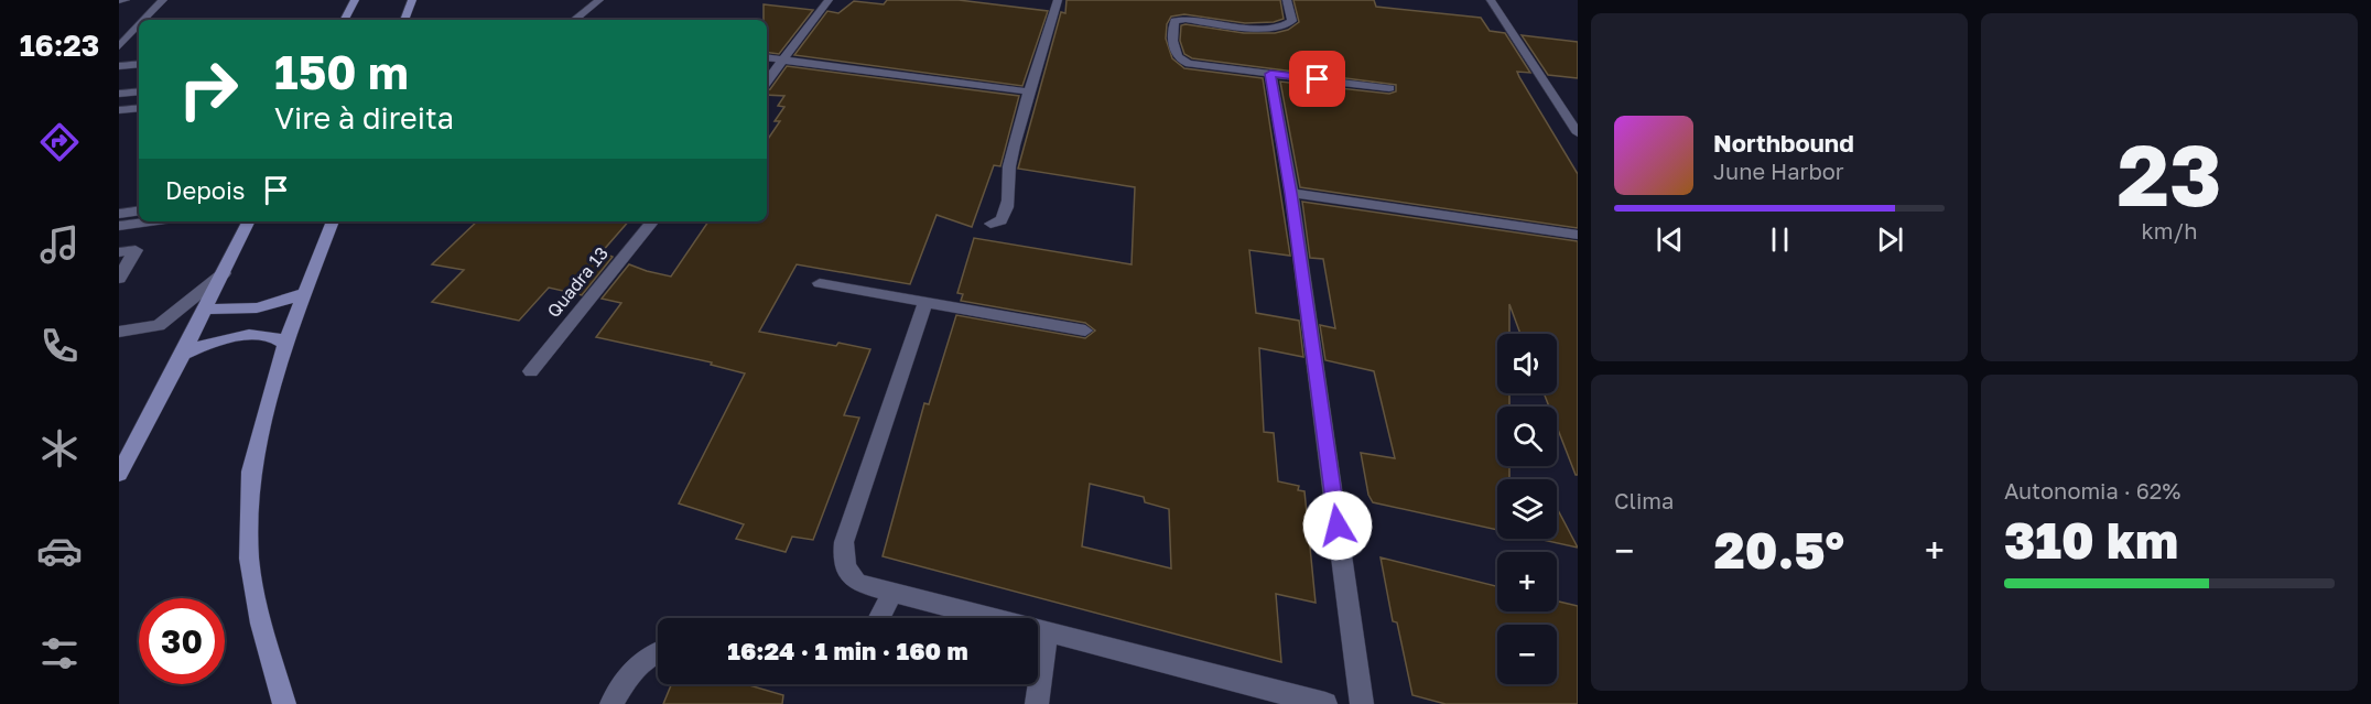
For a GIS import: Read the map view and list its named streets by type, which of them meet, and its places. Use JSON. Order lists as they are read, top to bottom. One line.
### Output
{"streets":{"street":["Quadra 13"]},"page":{"tabs":"16:23","tile":[["23","km/h"],"Clima",["Autonomia · 62%","310 km"]],"turn":["150 m","Vire à direita"],"song":["Northbound","June Harbor"],"then":"Depois","map_buttons":["+","−"],"heat":["−","20.5°","+"],"limit":"30","trip":"16:24 · 1 min · 160 m"}}
